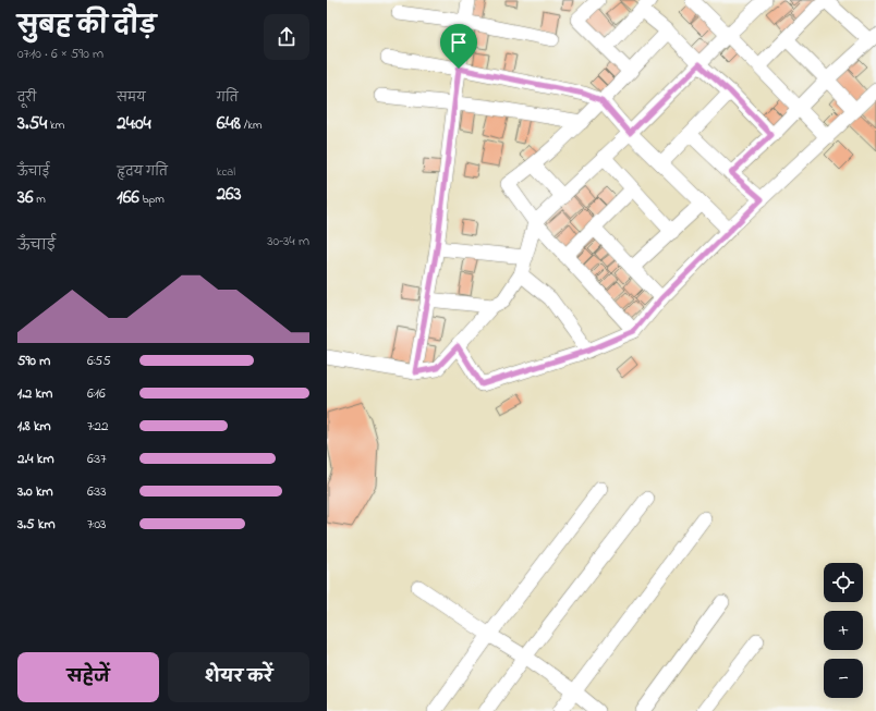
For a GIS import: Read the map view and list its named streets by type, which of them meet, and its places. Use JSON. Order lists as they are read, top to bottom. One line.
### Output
{"page":{"heading":["सुबह की दौड़","07:10 · 6 × 590 m"],"stats":[["दूरी","3.54 km"],["समय","24:04"],["गति","6:48 /km"],["ऊँचाई","36 m"],["हृदय गति","166 bpm"],["kcal","263"]],"chart":["ऊँचाई","30–34 m"],"list":[{"name":"590 m","note":"6:55"},{"name":"1.2 km","note":"6:16"},{"name":"1.8 km","note":"7:22"},{"name":"2.4 km","note":"6:37"},{"name":"3.0 km","note":"6:33"},{"name":"3.5 km","note":"7:03"}],"map_buttons":["+","−"],"buttons":["सहेजें","शेयर करें"]}}
